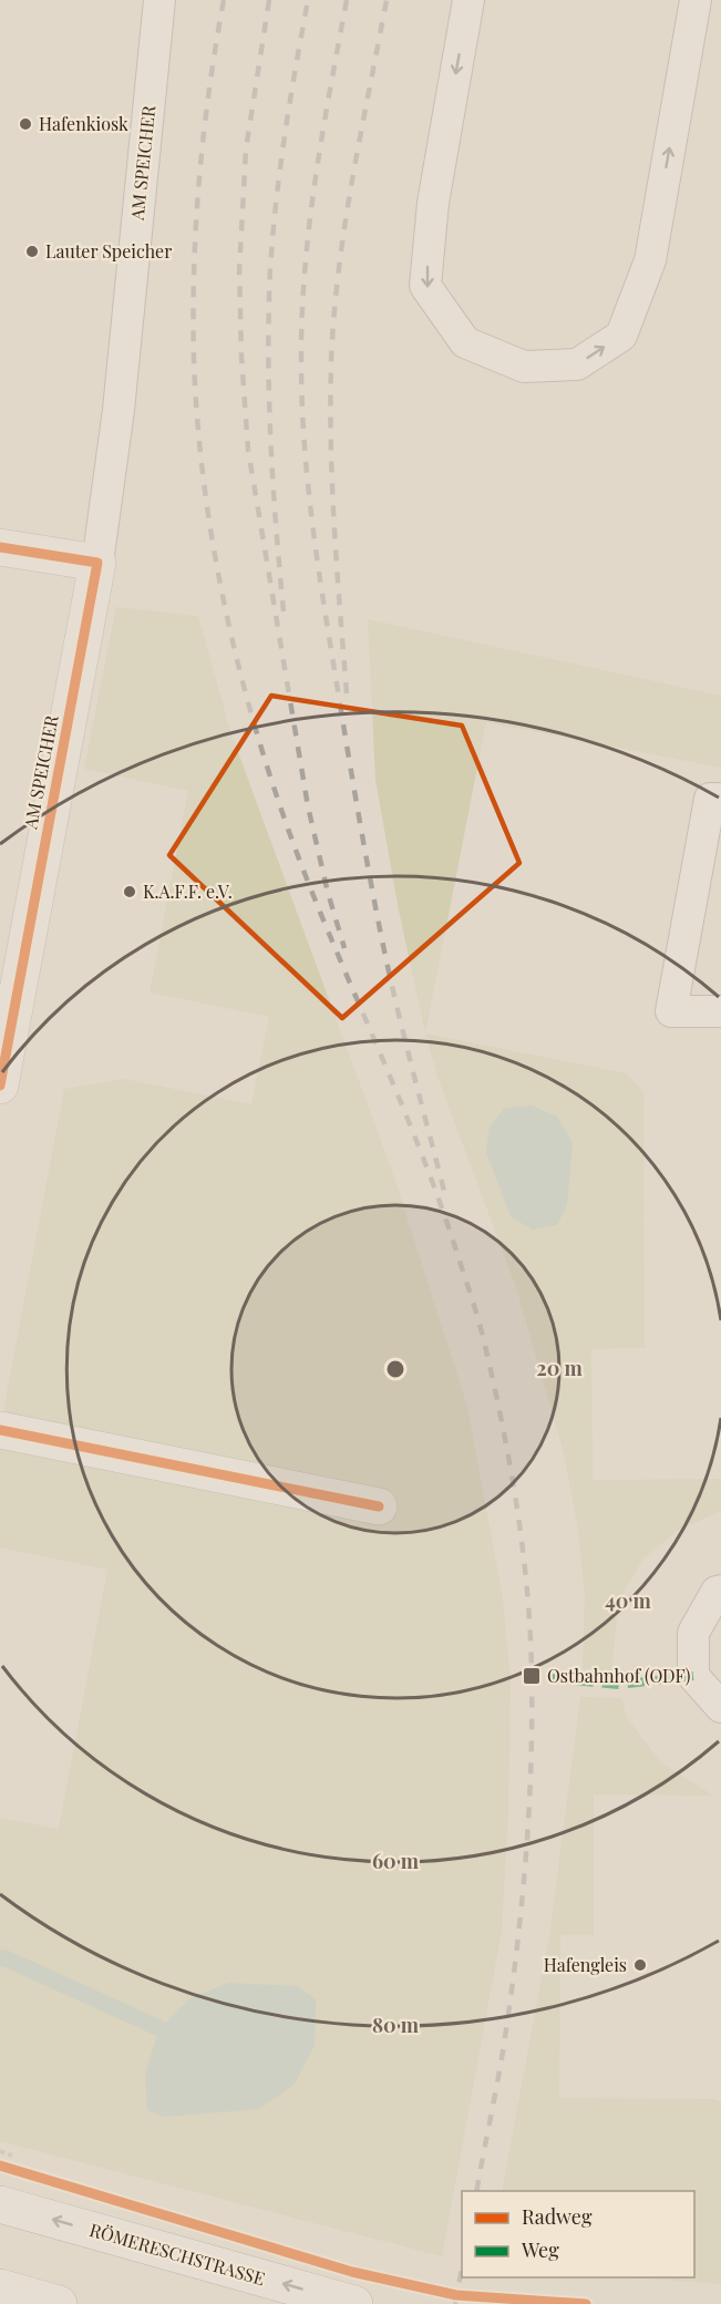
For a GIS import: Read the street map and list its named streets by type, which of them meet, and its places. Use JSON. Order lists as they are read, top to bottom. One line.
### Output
{"streets":{"street":["AM SPEICHER","RÖMERESCHSTRASSE"]},"one_way":["RÖMERESCHSTRASSE"],"places":{"other":["Hafenkiosk","Lauter Speicher","K.A.F.F. e.V.","Hafengleis"],"transit":["Ostbahnhof (ODF)"]},"legend":["Radweg","Weg"],"rings":["20 m","40 m","60 m","80 m"]}
